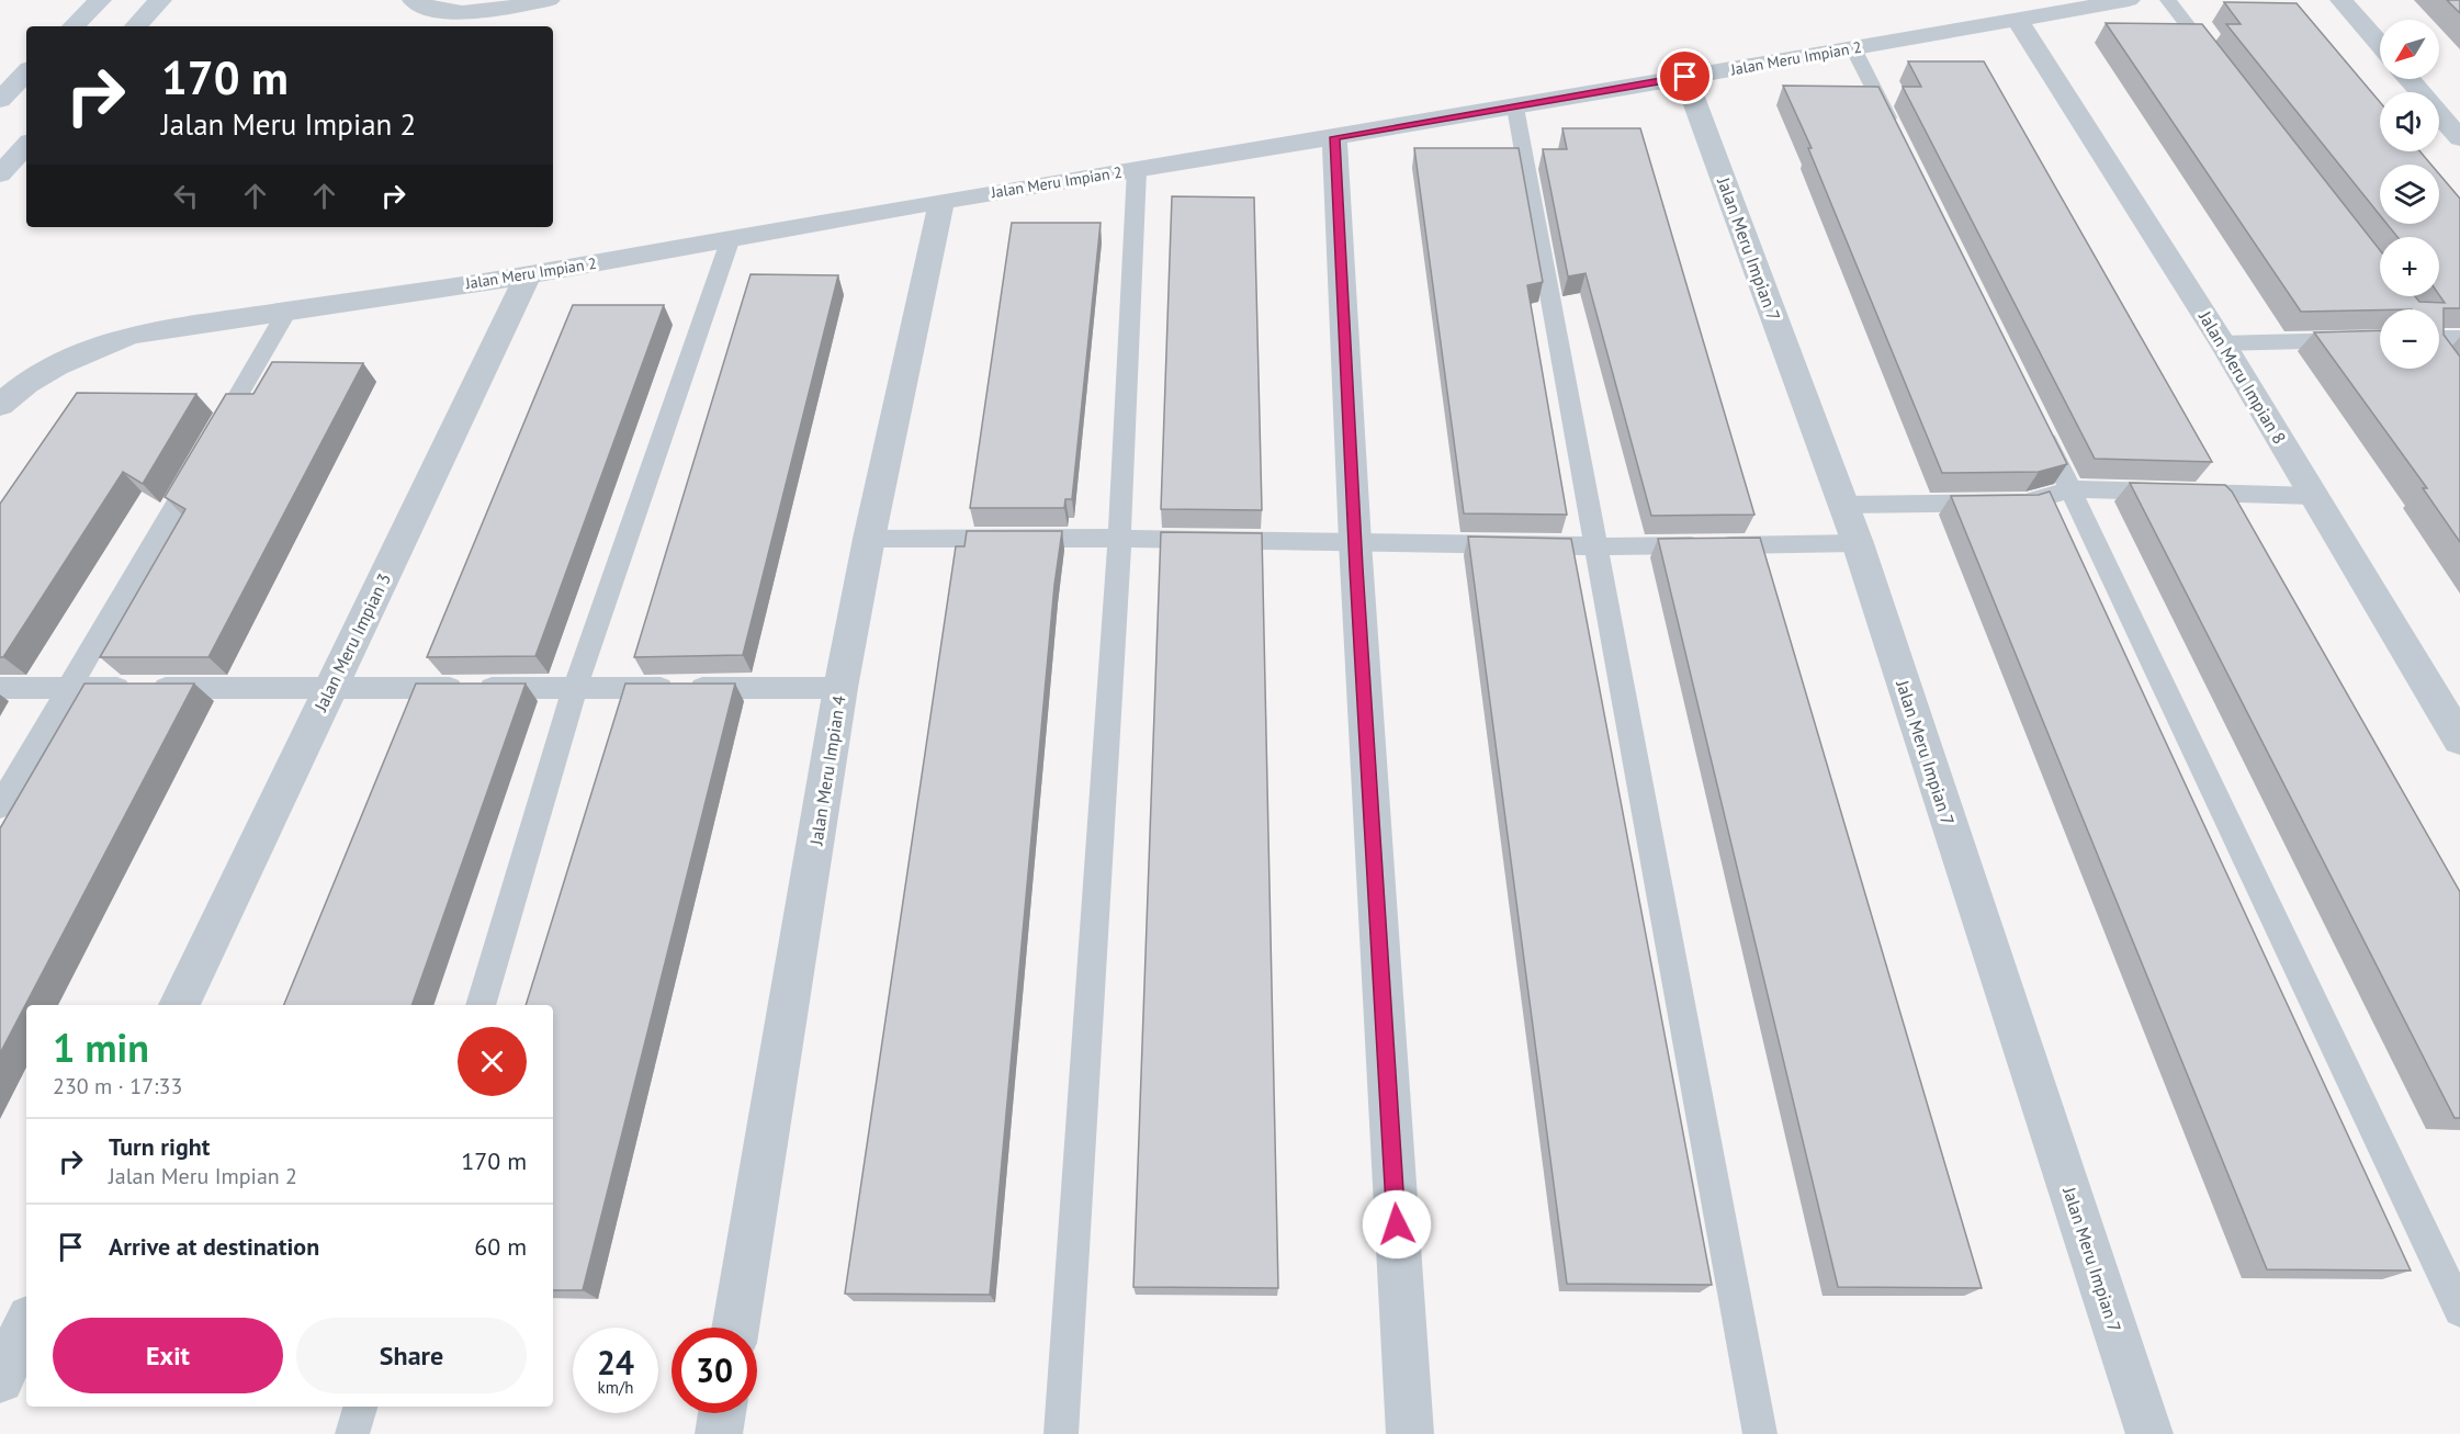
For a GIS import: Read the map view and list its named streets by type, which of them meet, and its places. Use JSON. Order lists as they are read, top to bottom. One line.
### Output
{"streets":{"street":["Jalan Meru Impian 2","Jalan Meru Impian 7","Jalan Meru Impian 8","Jalan Meru Impian 3","Jalan Meru Impian 4"]},"crossings":[["Jalan Meru Impian 2","Jalan Meru Impian 7"],["Jalan Meru Impian 2","Jalan Meru Impian 8"],["Jalan Meru Impian 2","Jalan Meru Impian 3"],["Jalan Meru Impian 2","Jalan Meru Impian 4"]],"north":"bottom left","page":{"map_buttons":["+","−"],"turn":["170 m","Jalan Meru Impian 2"],"heading":["1 min","230 m · 17:33"],"list":[{"name":"Turn right","note":"Jalan Meru Impian 2","value":"170 m"},{"name":"Arrive at destination","value":"60 m"}],"buttons":["Exit","Share"],"speed":"24 km/h","limit":"30"}}
